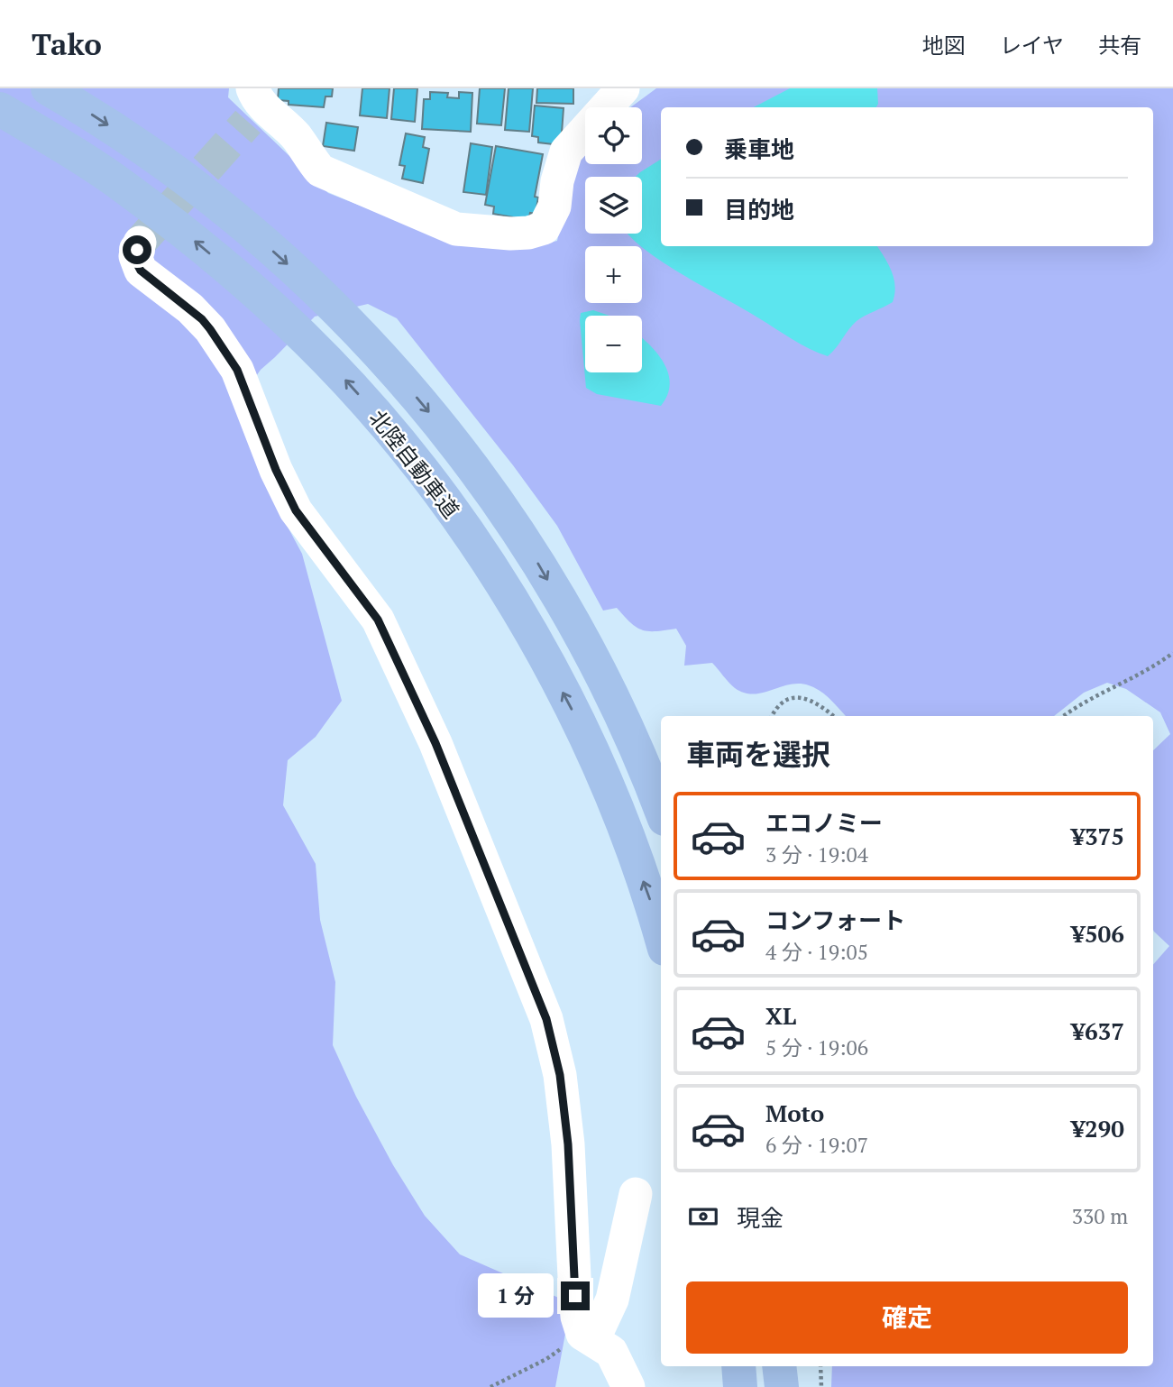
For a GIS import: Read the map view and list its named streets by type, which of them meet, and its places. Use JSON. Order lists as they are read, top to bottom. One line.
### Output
{"streets":{"highway":["北陸自動車道"]},"page":{"header":"Tako","nav":["地図","レイヤ","共有"],"map_buttons":["+","−"],"banner":["乗車地","目的地"],"heading":"車両を選択","list":[{"name":"エコノミー","note":"3 分 · 19:04","value":"¥375"},{"name":"コンフォート","note":"4 分 · 19:05","value":"¥506"},{"name":"XL","note":"5 分 · 19:06","value":"¥637"},{"name":"Moto","note":"6 分 · 19:07","value":"¥290"}],"pay":["現金","330 m"],"buttons":"確定","bubble":"1 分"}}
